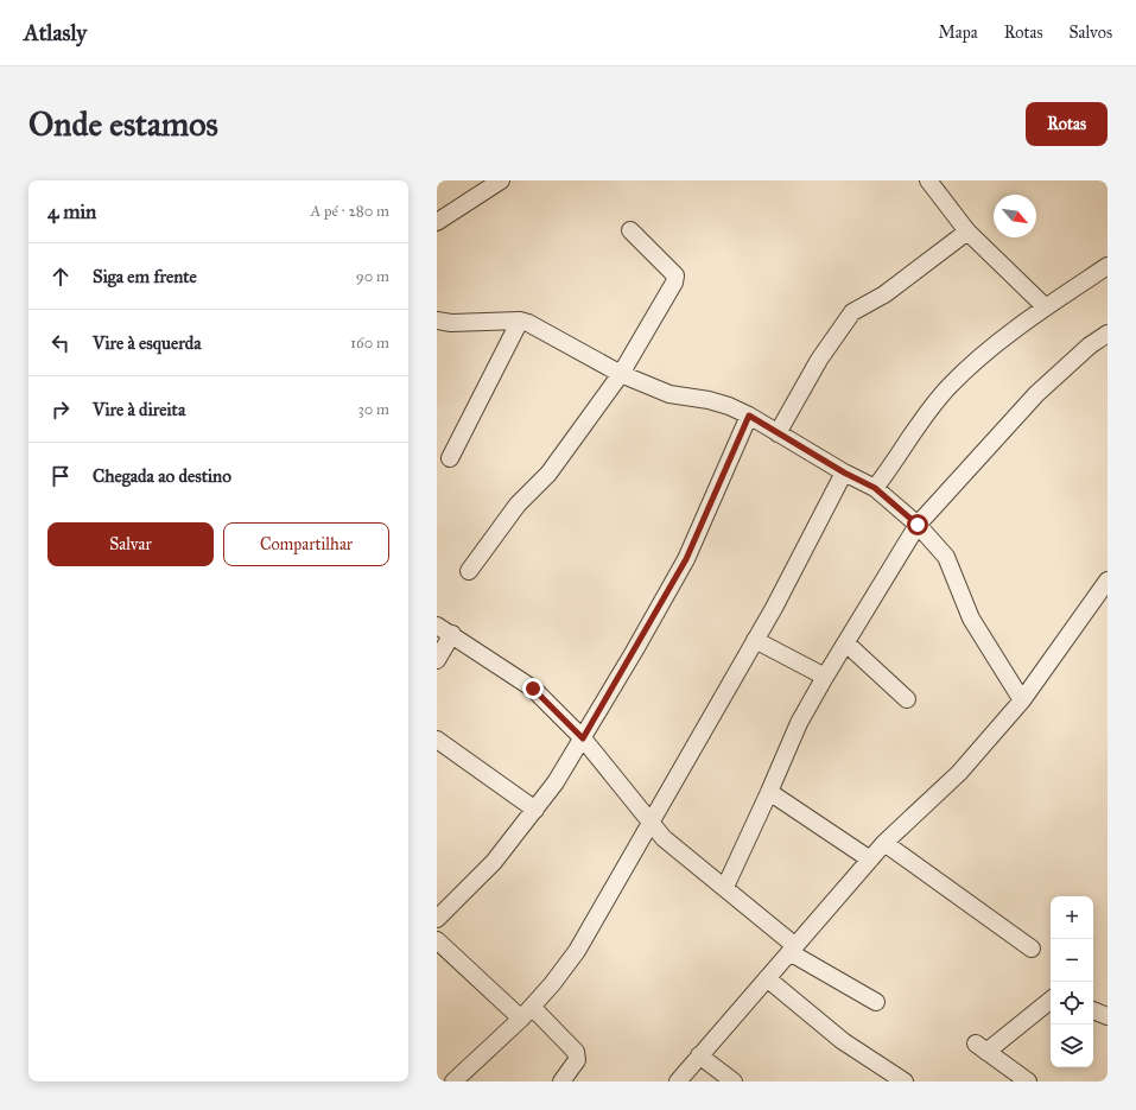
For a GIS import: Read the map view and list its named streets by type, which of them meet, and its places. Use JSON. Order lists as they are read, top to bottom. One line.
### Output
{"north":"bottom right","page":{"header":"Atlasly","nav":["Mapa","Rotas","Salvos"],"buttons":["Rotas",["Salvar","Compartilhar"]],"title":"Onde estamos","heading":["4 min","A pé · 280 m"],"list":[["Siga em frente","90 m"],["Vire à esquerda","160 m"],["Vire à direita","30 m"],"Chegada ao destino"],"map_buttons":["+","−"]}}
